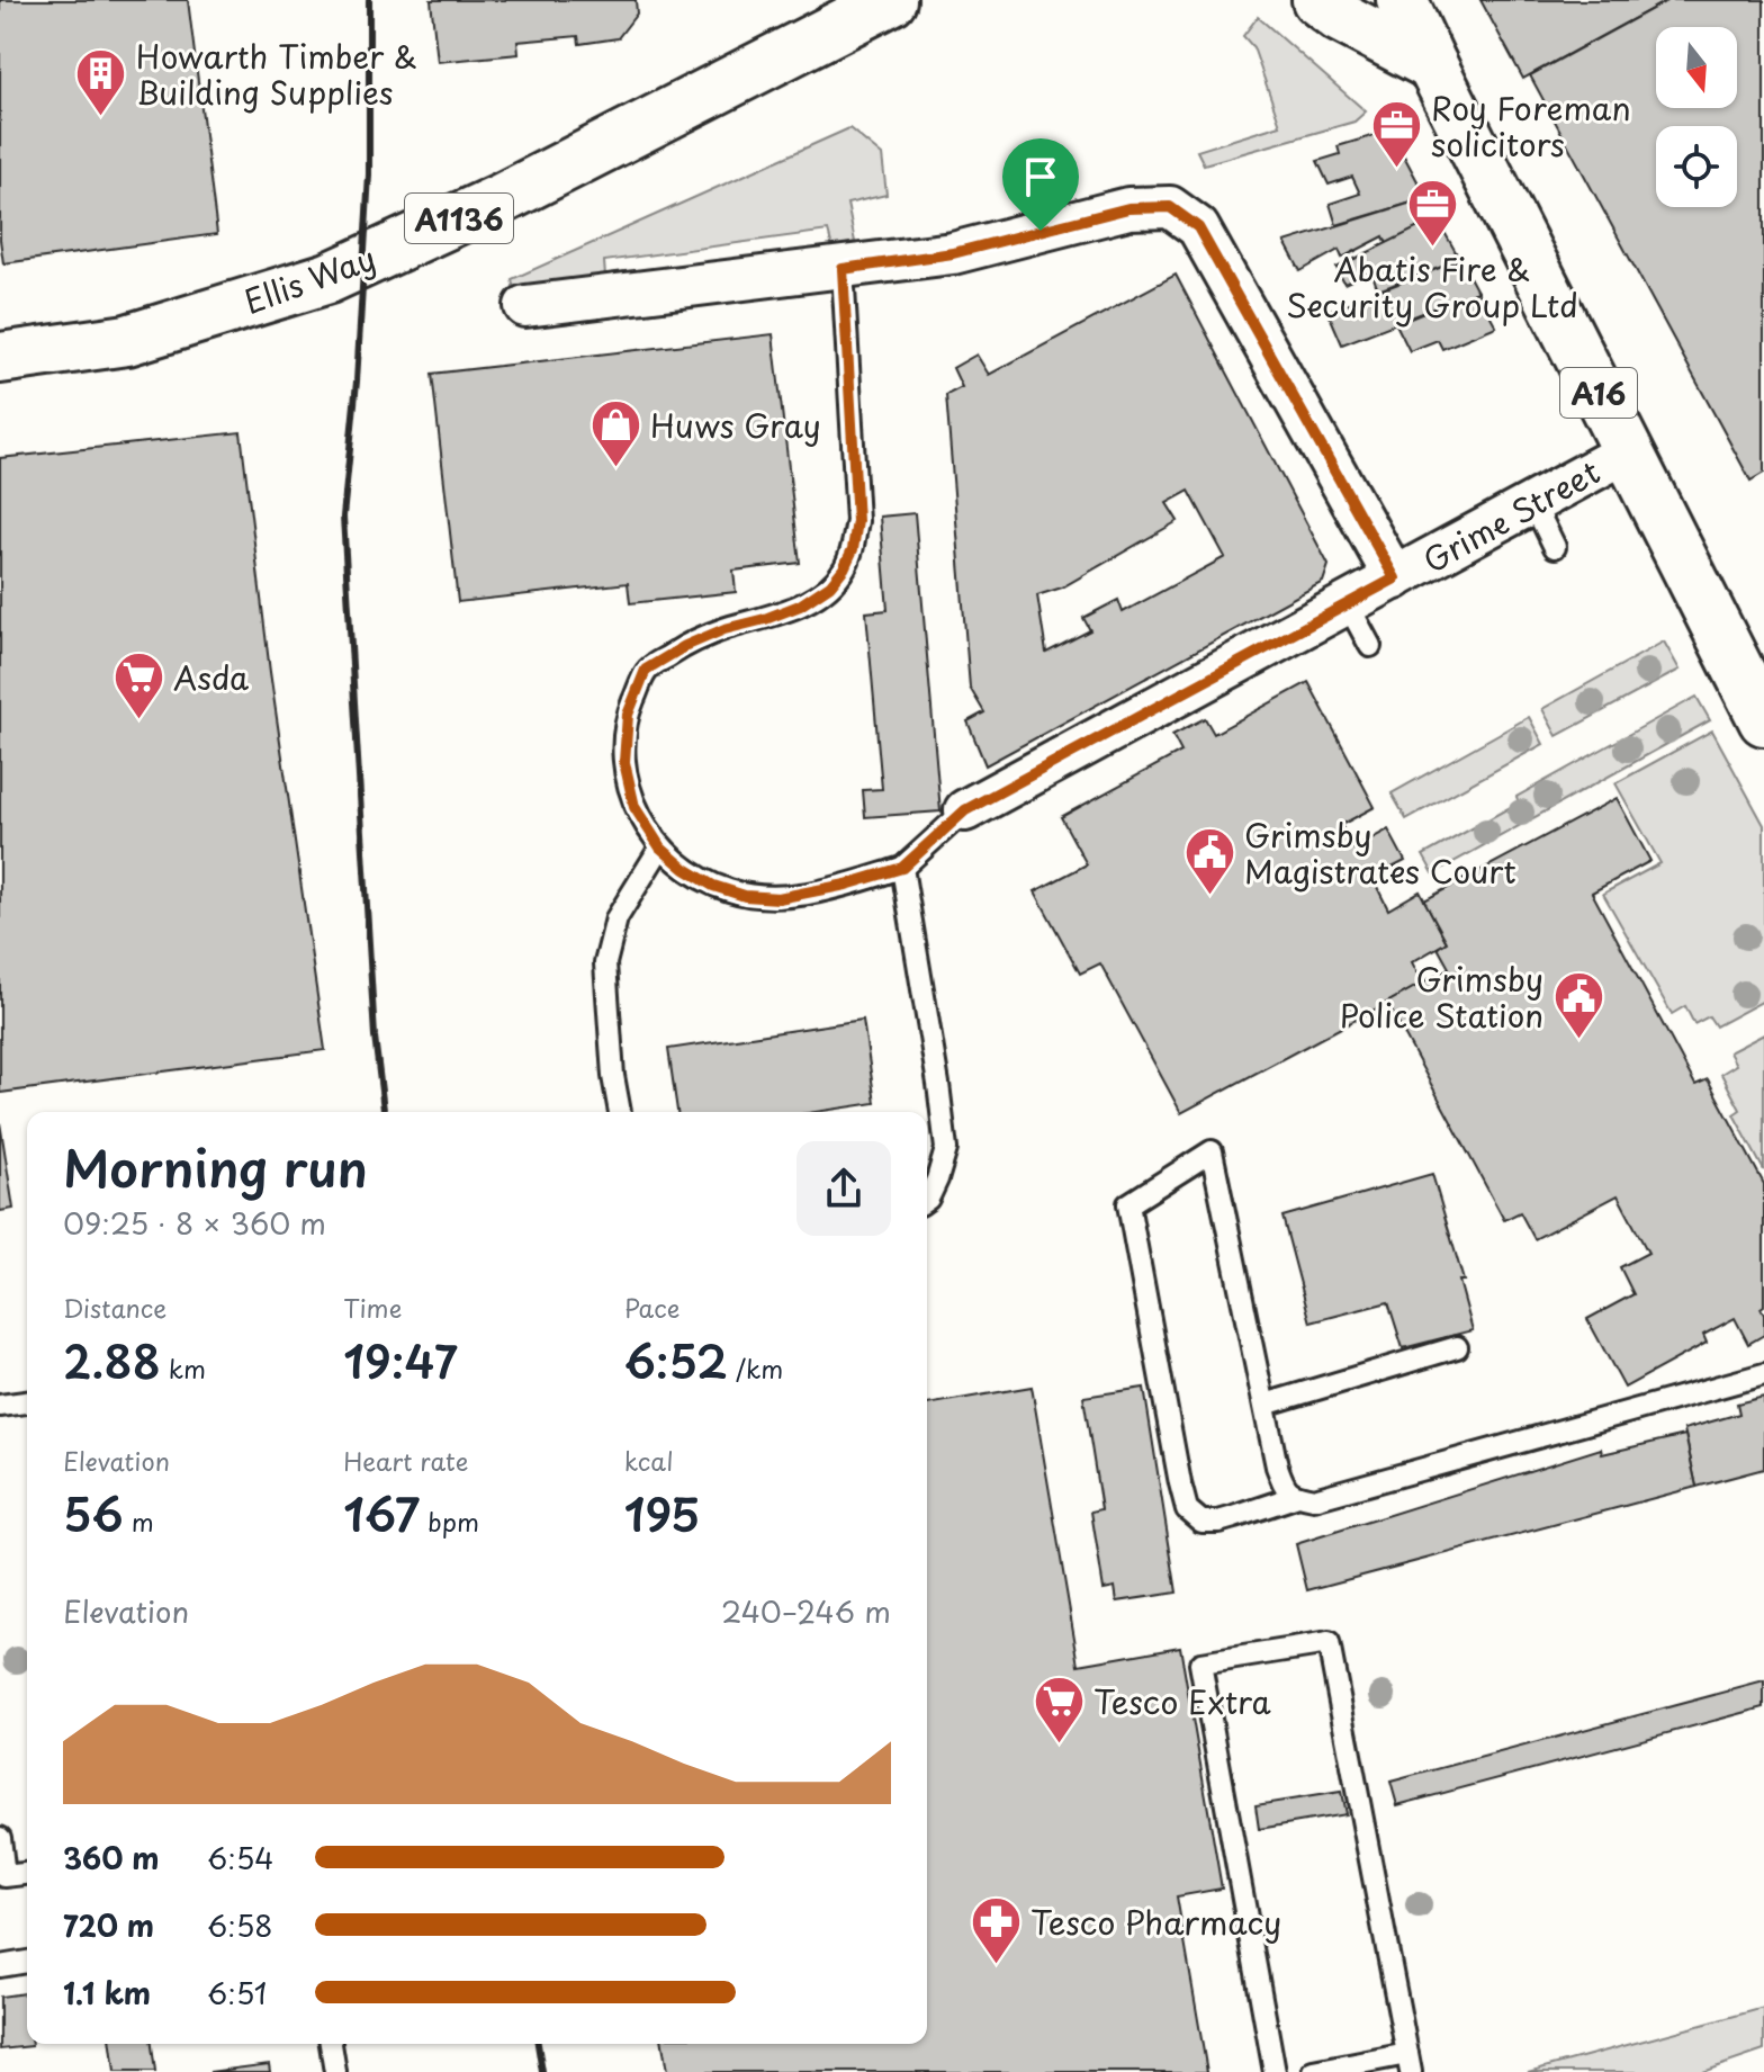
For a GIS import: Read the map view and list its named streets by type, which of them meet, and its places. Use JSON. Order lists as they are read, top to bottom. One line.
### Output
{"streets":{"main road":["A1136","Ellis Way","A16"],"street":["Grime Street"]},"crossings":[["A16","Grime Street"]],"places":{"building":["Howarth Timber & Building Supplies"],"office":["Roy Foreman solicitors","Abatis Fire & Security Group Ltd"],"shop":["Huws Gray"],"supermarket":["Asda","Tesco Extra"],"public building":["Grimsby Magistrates Court","Grimsby Police Station"],"pharmacy":["Tesco Pharmacy"]},"north":"bottom","page":{"heading":["Morning run","09:25 · 8 × 360 m"],"stats":[["Distance","2.88 km"],["Time","19:47"],["Pace","6:52 /km"],["Elevation","56 m"],["Heart rate","167 bpm"],["kcal","195"]],"chart":["Elevation","240–246 m"],"list":[{"name":"360 m","note":"6:54"},{"name":"720 m","note":"6:58"},{"name":"1.1 km","note":"6:51"}]}}
